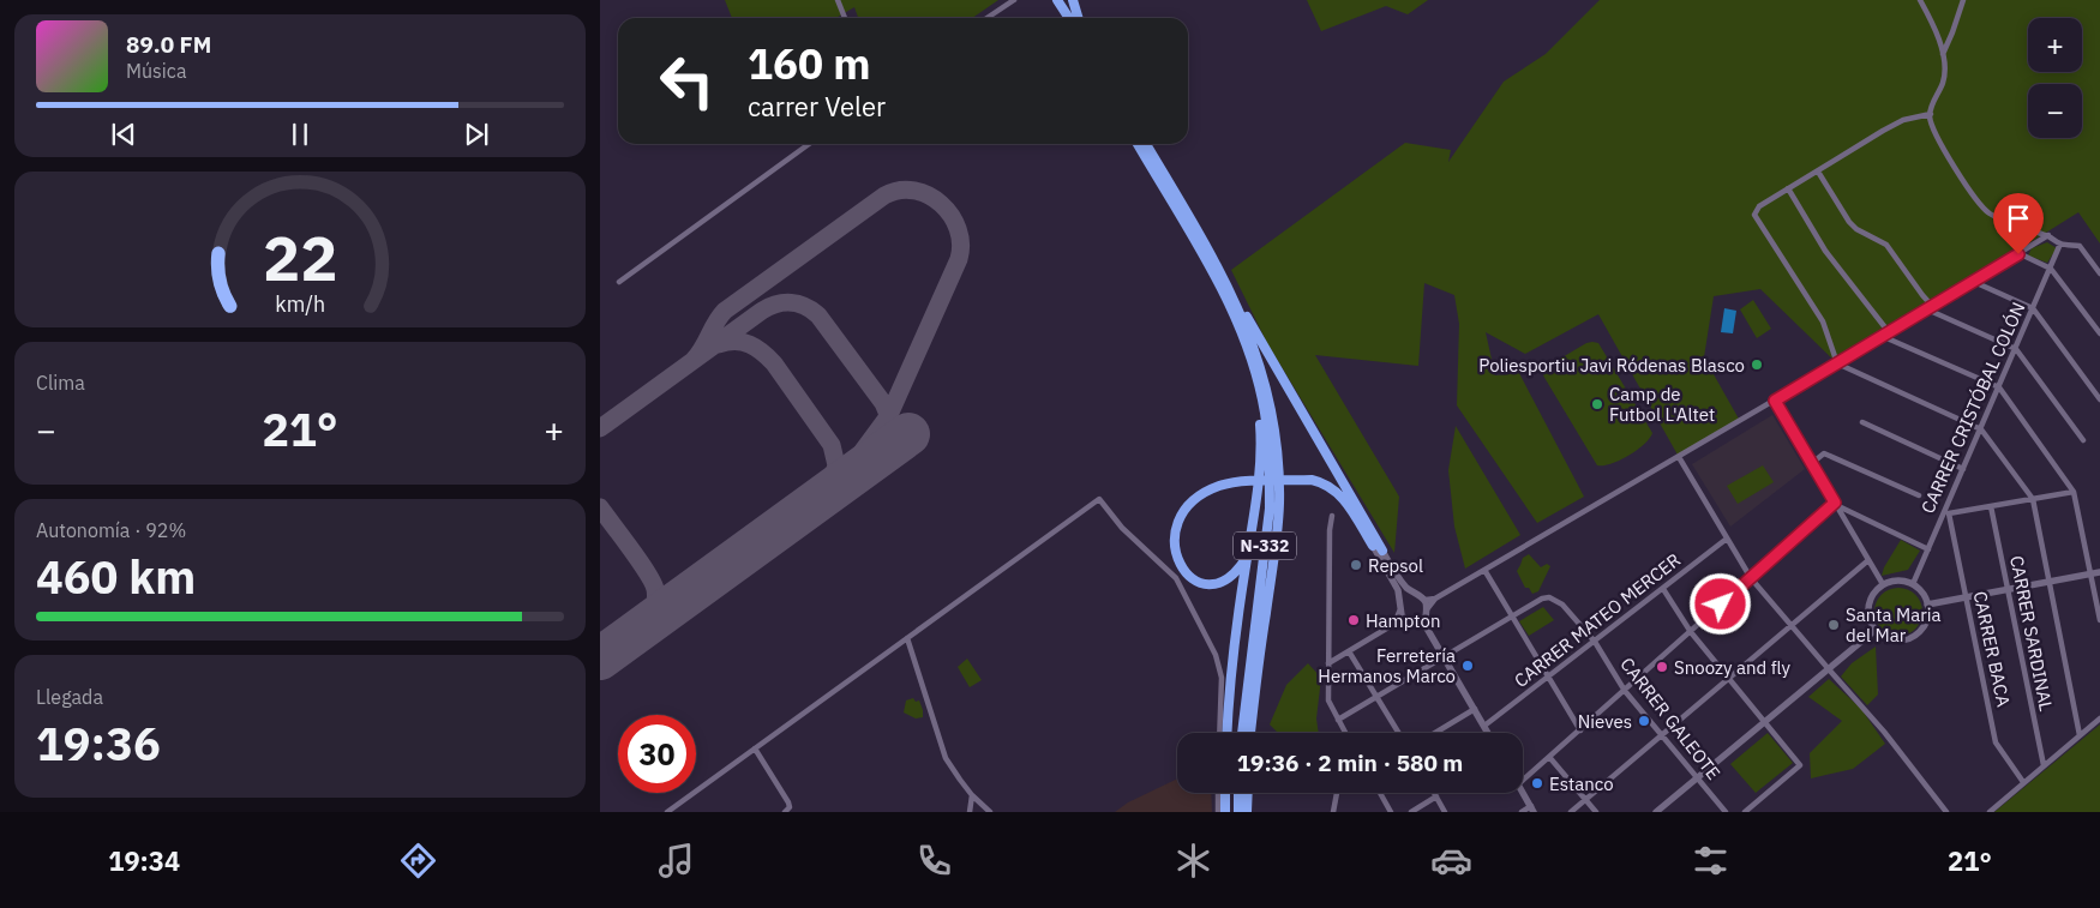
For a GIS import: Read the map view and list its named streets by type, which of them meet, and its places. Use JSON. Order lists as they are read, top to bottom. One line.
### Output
{"streets":{"highway":["N-332"],"street":["CARRER CRISTÓBAL COLÓN","CARRER MATEO MERCER","CARRER SARDINAL","CARRER BACA","CARRER GALEOTE"]},"crossings":[["CARRER CRISTÓBAL COLÓN","CARRER BACA"],["CARRER MATEO MERCER","CARRER GALEOTE"]],"places":["Poliesportiu Javi Ródenas Blasco","Camp de Futbol L'Altet","Repsol","Hampton","Santa Maria del Mar","Ferretería Hermanos Marco","Snoozy and fly","Nieves","Estanco"],"page":{"map_buttons":["+","−"],"turn":["160 m","carrer Veler"],"song":["89.0 FM","Música"],"tile":["Clima",["Autonomía · 92%","460 km"],["Llegada","19:36"]],"heat":["−","21°","+"],"limit":"30","trip":"19:36 · 2 min · 580 m","tabs":["19:34","21°"],"gauge":["22","km/h"]}}
